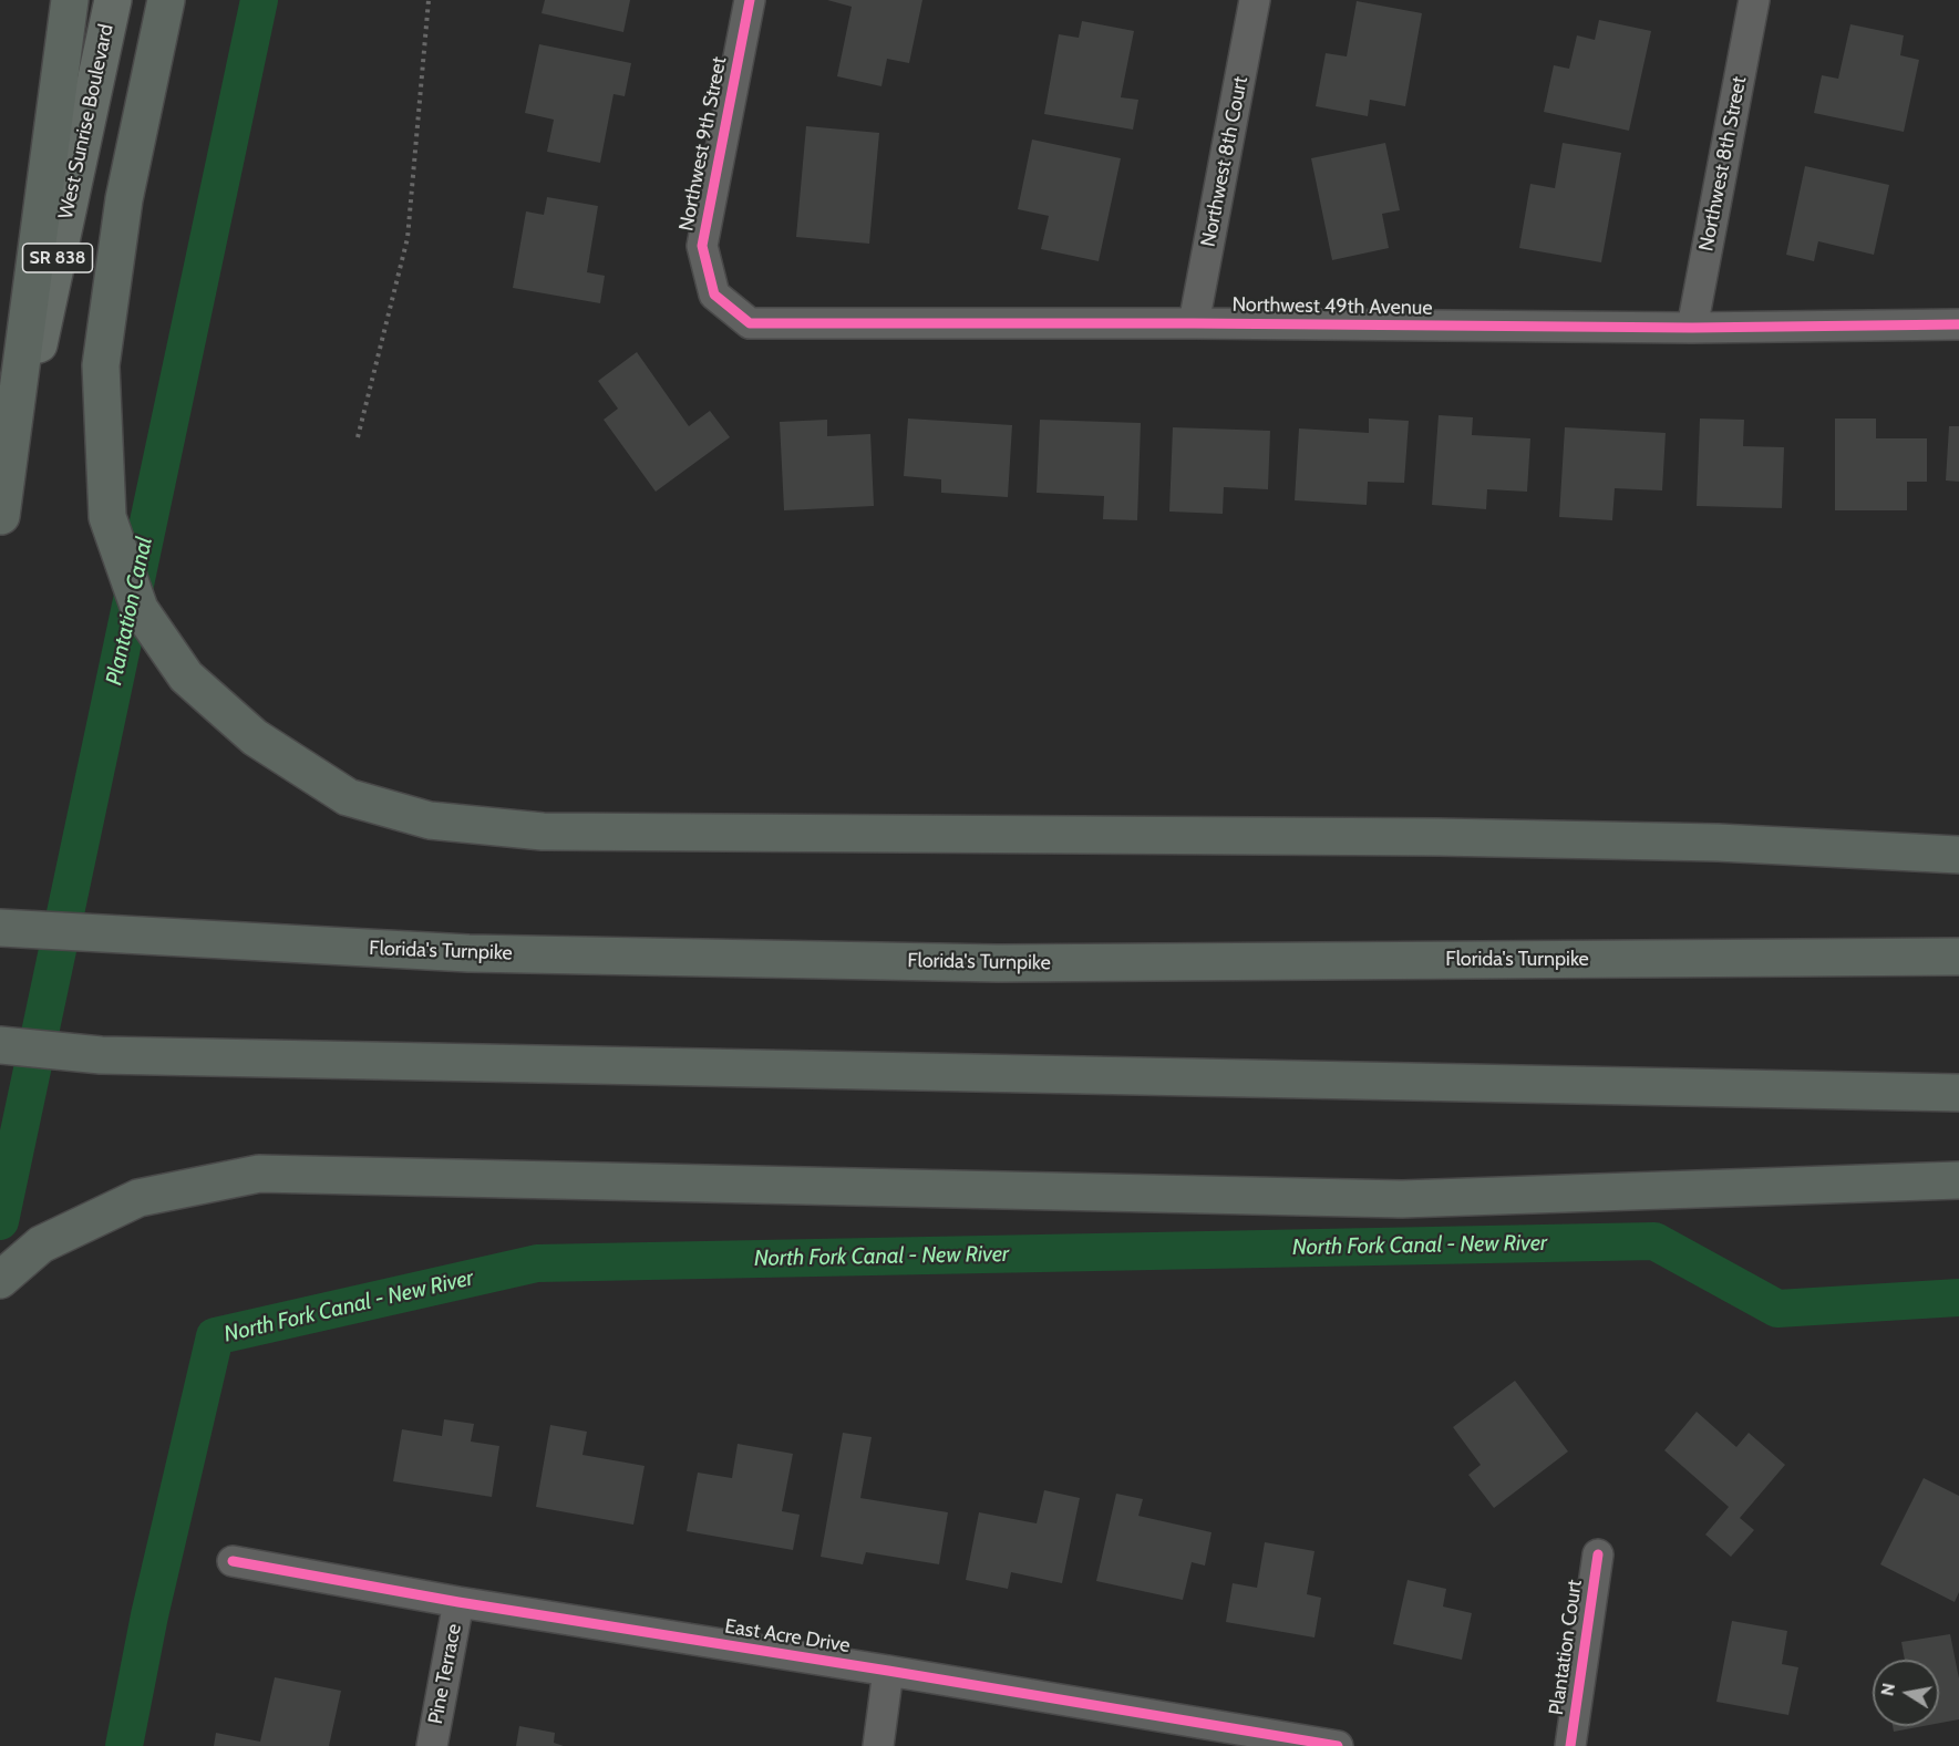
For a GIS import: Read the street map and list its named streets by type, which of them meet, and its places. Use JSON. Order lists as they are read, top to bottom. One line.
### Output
{"streets":{"highway":["Florida's Turnpike"],"main road":["West Sunrise Boulevard","SR 838"],"street":["Northwest 9th Street","Northwest 8th Court","Northwest 8th Street","Northwest 49th Avenue","East Acre Drive","Plantation Court","Pine Terrace"]},"crossings":[["Northwest 9th Street","Northwest 49th Avenue"],["Northwest 8th Court","Northwest 49th Avenue"],["Northwest 8th Street","Northwest 49th Avenue"],["East Acre Drive","Pine Terrace"]],"water":["Plantation Canal","North Fork Canal - New River"],"north":"left"}
